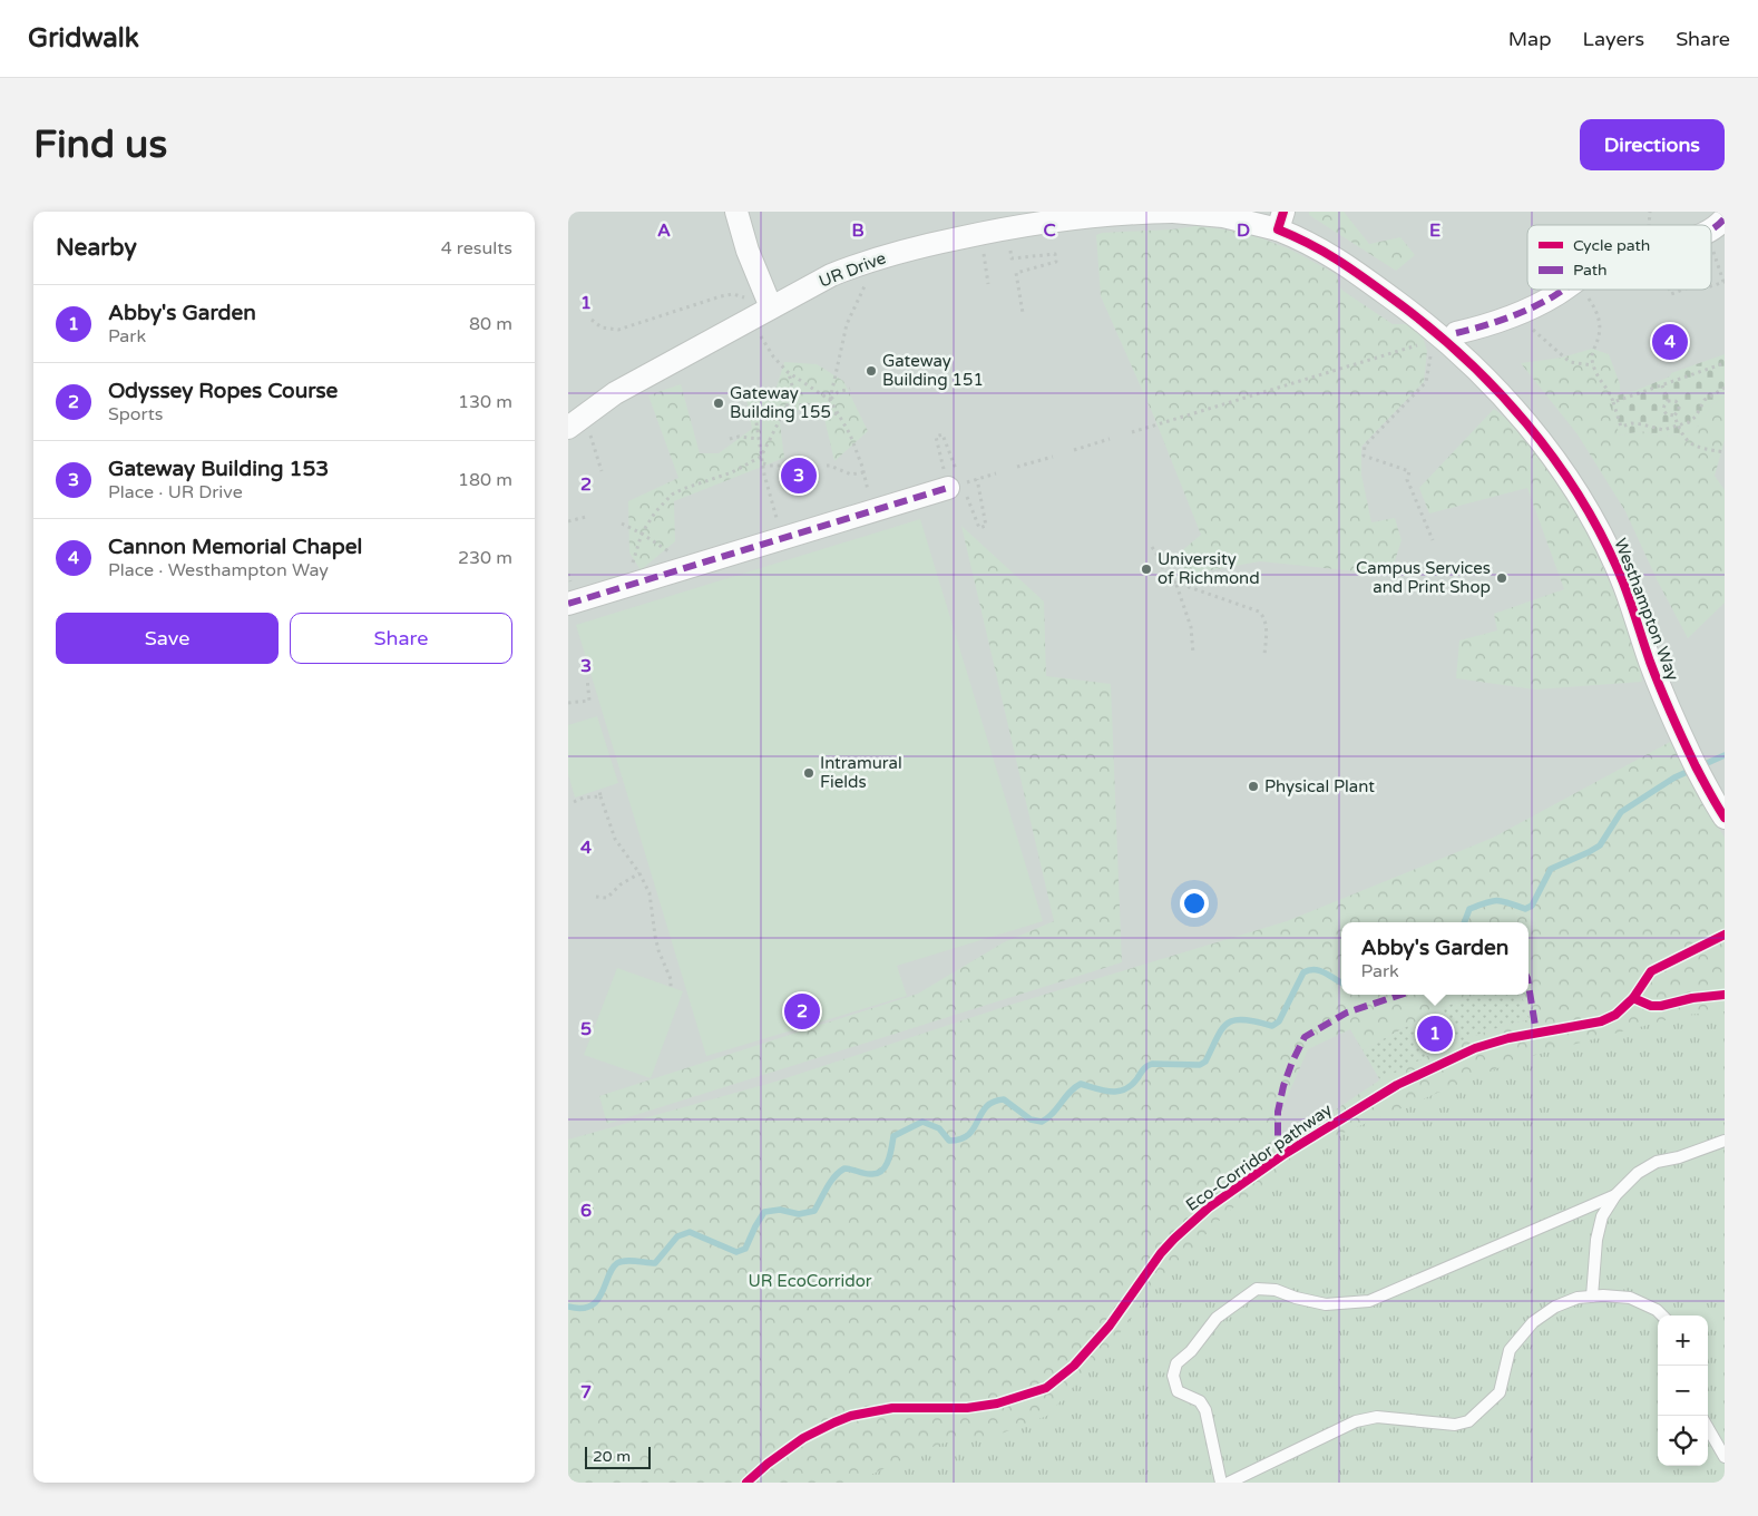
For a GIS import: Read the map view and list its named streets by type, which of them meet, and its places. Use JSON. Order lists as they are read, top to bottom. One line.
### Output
{"streets":{"street":["UR Drive","Westhampton Way"],"cycle path":["Eco-Corridor pathway"]},"crossings":[["UR Drive","Westhampton Way"]],"parks":["UR EcoCorridor"],"places":["Gateway Building 151","Gateway Building 155","University of Richmond","Campus Services and Print Shop","Intramural Fields","Physical Plant"],"legend":["Cycle path","Path"],"scale_bar":"20 m","page":{"header":"Gridwalk","nav":["Map","Layers","Share"],"buttons":["Directions",["Save","Share"]],"title":"Find us","heading":["Nearby","4 results"],"list":[{"mark":"1","name":"Abby's Garden","note":"Park","value":"80 m"},{"mark":"2","name":"Odyssey Ropes Course","note":"Sports","value":"130 m"},{"mark":"3","name":"Gateway Building 153","note":"Place · UR Drive","value":"180 m"},{"mark":"4","name":"Cannon Memorial Chapel","note":"Place · Westhampton Way","value":"230 m"}],"pins":["4","3","2","1"],"popup":["Abby's Garden","Park"],"map_buttons":["+","−"],"scale":"20 m"},"grid":{"columns":["A","B","C","D","E"],"rows":["1","2","3","4","5","6","7"]}}
